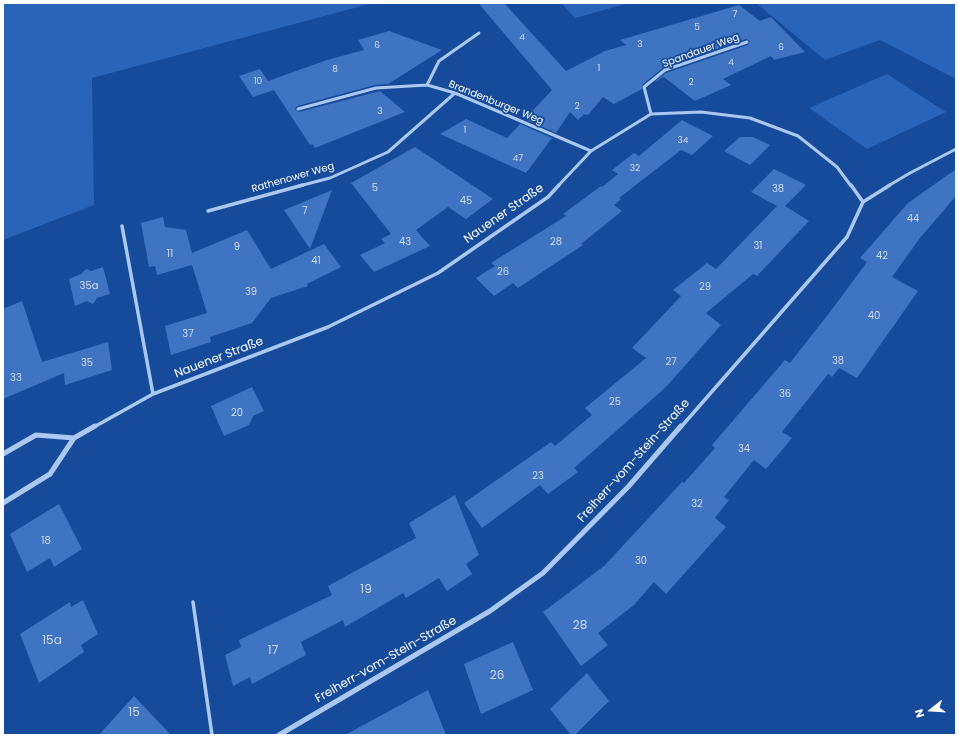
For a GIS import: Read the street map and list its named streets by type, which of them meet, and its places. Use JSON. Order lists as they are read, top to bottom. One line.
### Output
{"streets":{"street":["Spandauer Weg","Brandenburger Weg","Rathenower Weg","Nauener Straße","Freiherr-vom-Stein-Straße"]},"crossings":[["Spandauer Weg","Nauener Straße"],["Brandenburger Weg","Rathenower Weg"],["Brandenburger Weg","Nauener Straße"],["Nauener Straße","Freiherr-vom-Stein-Straße"]],"house_numbers":["7","5","4","3","6","6","4","1","8","10","2","2","3","1","34","47","32","5","38","45","7","44","43","28","31","9","11","42","41","26","35a","29","39","40","37","38","27","35","33","36","25","20","34","23","32","18","30","19","28","15a","17","26","15"],"north":"left"}
